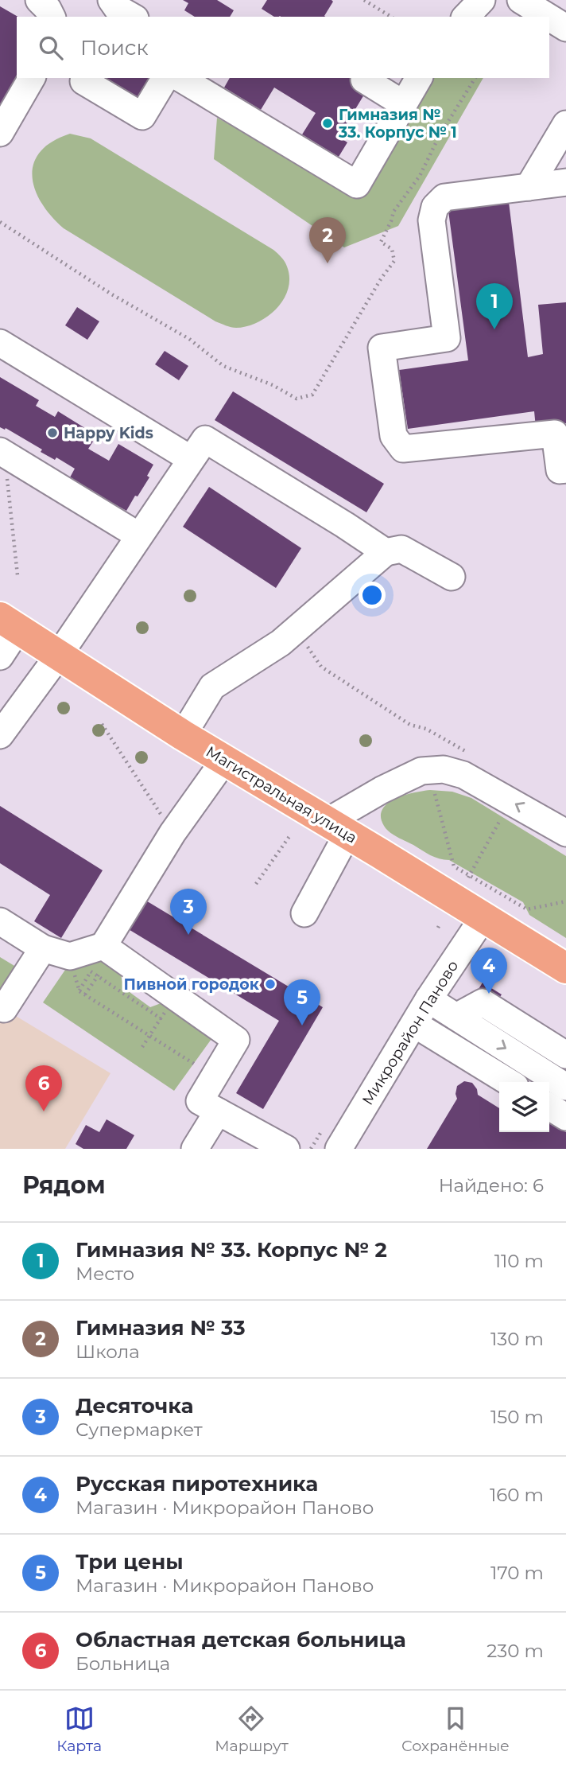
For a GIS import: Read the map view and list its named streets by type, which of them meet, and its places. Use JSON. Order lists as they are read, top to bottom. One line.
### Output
{"streets":{"highway":["Магистральная улица"],"street":["Микрорайон Паново"]},"crossings":[["Магистральная улица","Микрорайон Паново"]],"places":["Гимназия № 33. Корпус № 1","Happy Kids","Пивной городок"],"page":{"search":"Поиск","pins":["2","1","3","4","5","6"],"heading":["Рядом","Найдено: 6"],"list":[{"mark":"1","name":"Гимназия № 33. Корпус № 2","note":"Место","value":"110 m"},{"mark":"2","name":"Гимназия № 33","note":"Школа","value":"130 m"},{"mark":"3","name":"Десяточка","note":"Супермаркет","value":"150 m"},{"mark":"4","name":"Русская пиротехника","note":"Магазин · Микрорайон Паново","value":"160 m"},{"mark":"5","name":"Три цены","note":"Магазин · Микрорайон Паново","value":"170 m"},{"mark":"6","name":"Областная детская больница","note":"Больница","value":"230 m"}],"nav":["Карта","Маршрут","Сохранённые"]}}
